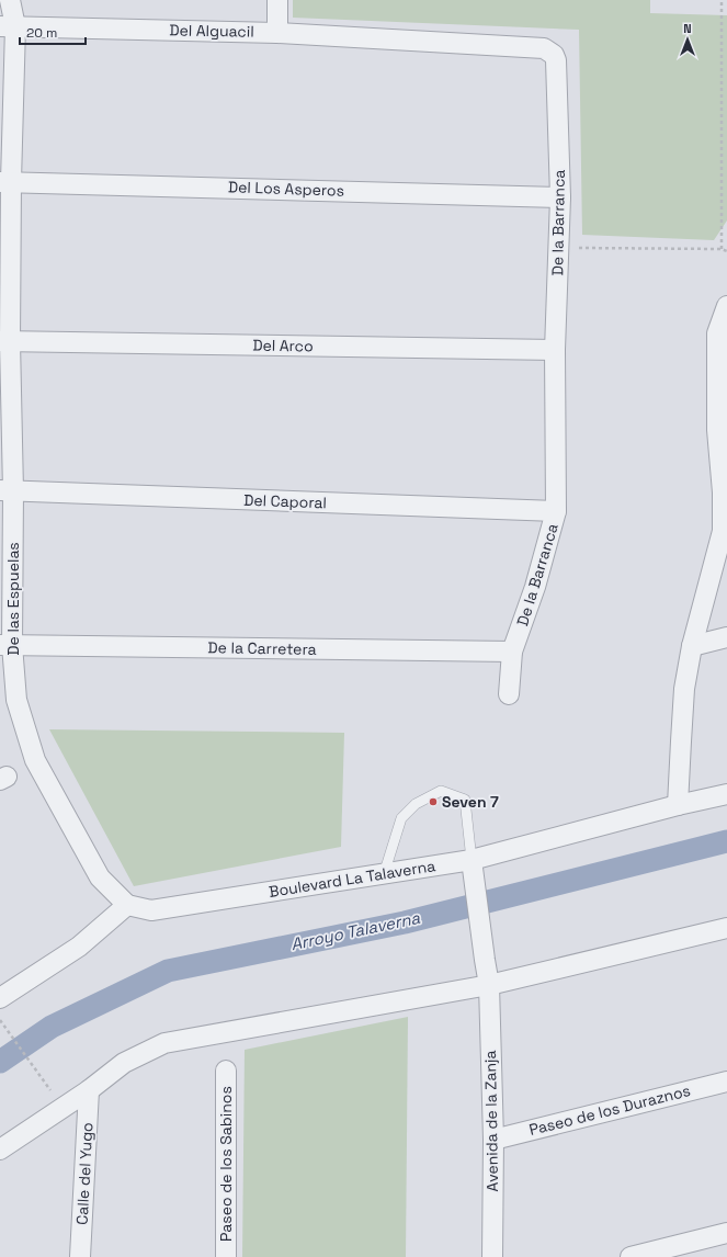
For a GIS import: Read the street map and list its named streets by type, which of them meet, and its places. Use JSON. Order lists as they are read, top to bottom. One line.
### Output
{"streets":{"street":["Del Alguacil","Del Los Asperos","De la Barranca","Del Arco","Del Caporal","De las Espuelas","De la Carretera","Boulevard La Talaverna","Paseo de los Duraznos","Avenida de la Zanja","Paseo de los Sabinos","Calle del Yugo"]},"crossings":[["Del Alguacil","De la Barranca"],["Del Alguacil","De las Espuelas"],["Del Los Asperos","De la Barranca"],["Del Los Asperos","De las Espuelas"],["De la Barranca","Del Arco"],["De la Barranca","Del Caporal"],["De la Barranca","De la Carretera"],["Del Arco","De las Espuelas"],["Del Caporal","De las Espuelas"],["De las Espuelas","De la Carretera"],["De las Espuelas","Boulevard La Talaverna"],["Boulevard La Talaverna","Avenida de la Zanja"],["Paseo de los Duraznos","Avenida de la Zanja"]],"water":["Arroyo Talaverna"],"places":["Seven 7"],"scale_bar":"20 m","north":"top"}
